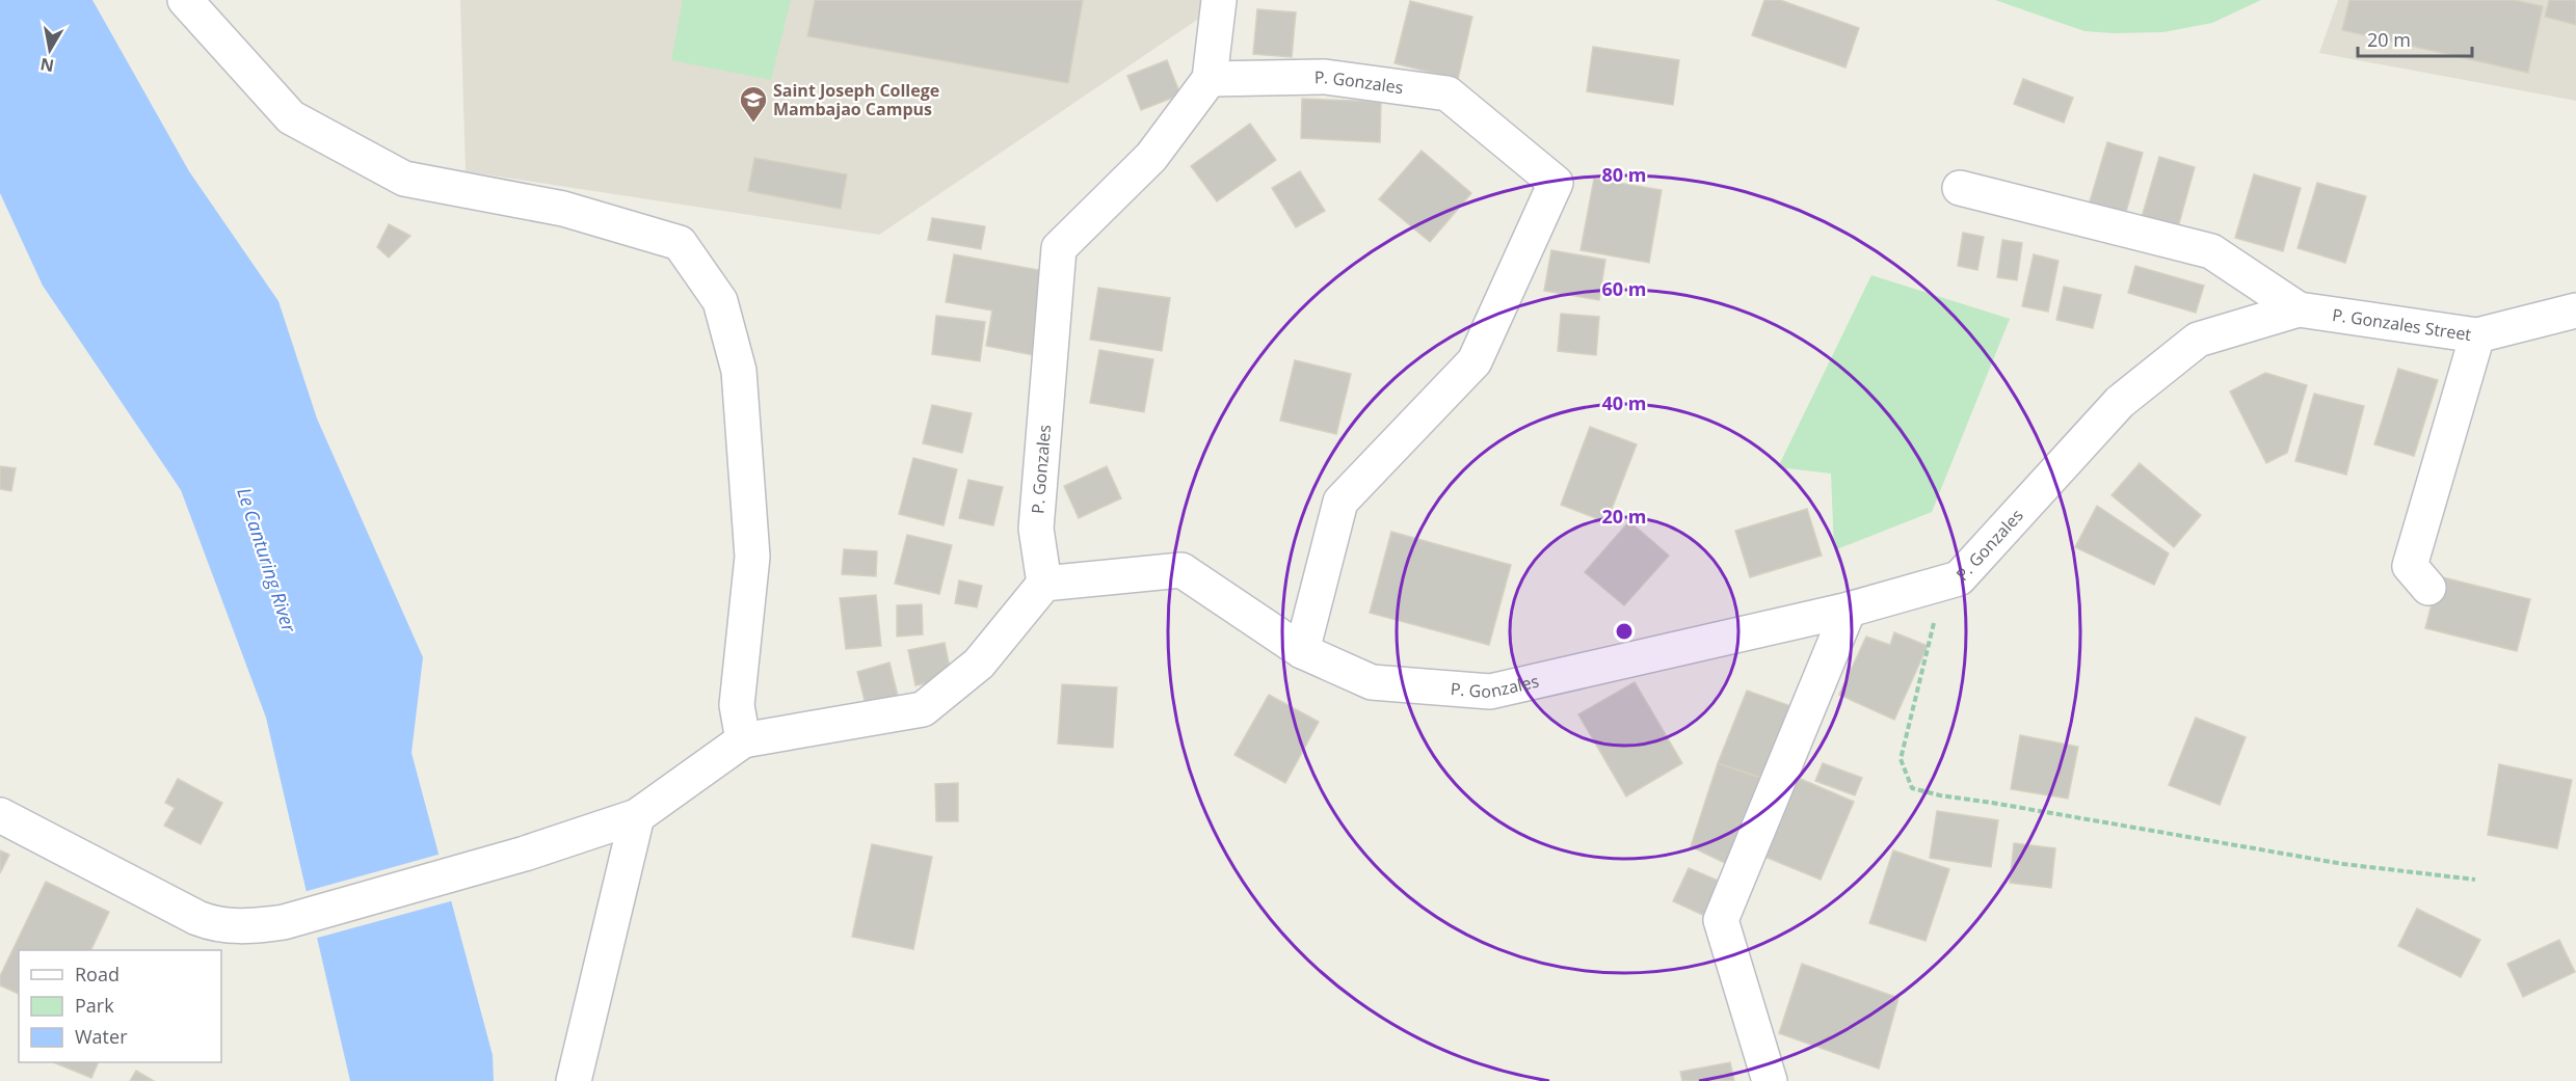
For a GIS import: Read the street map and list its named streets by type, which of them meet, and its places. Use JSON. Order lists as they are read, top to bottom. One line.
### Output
{"streets":{"street":["P. Gonzales","P. Gonzales Street"]},"crossings":[["P. Gonzales","P. Gonzales Street"]],"water":["Le Canturing River"],"places":{"school or university":["Saint Joseph College Mambajao Campus"]},"legend":["Road","Park","Water"],"scale_bar":"20 m","north":"bottom","rings":["80 m","60 m","40 m","20 m"]}
